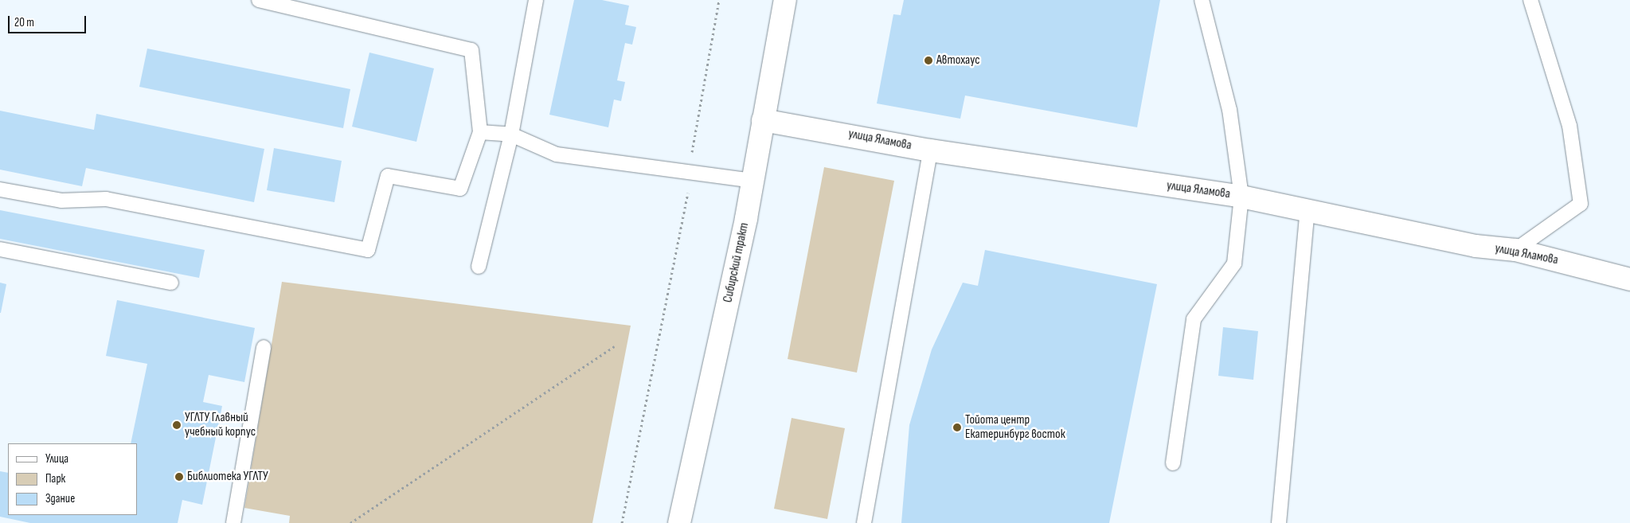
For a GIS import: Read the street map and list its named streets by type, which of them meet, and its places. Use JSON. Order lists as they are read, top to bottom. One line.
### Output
{"streets":{"street":["улица Яламова","Сибирский тракт"]},"crossings":[["улица Яламова","Сибирский тракт"]],"places":["Автохаус","УГЛТУ Главный учебный корпус","Тойота центр Екатеринбург восток","Библиотека УГЛТУ"],"legend":["Улица","Парк","Здание"],"scale_bar":"20 m"}
